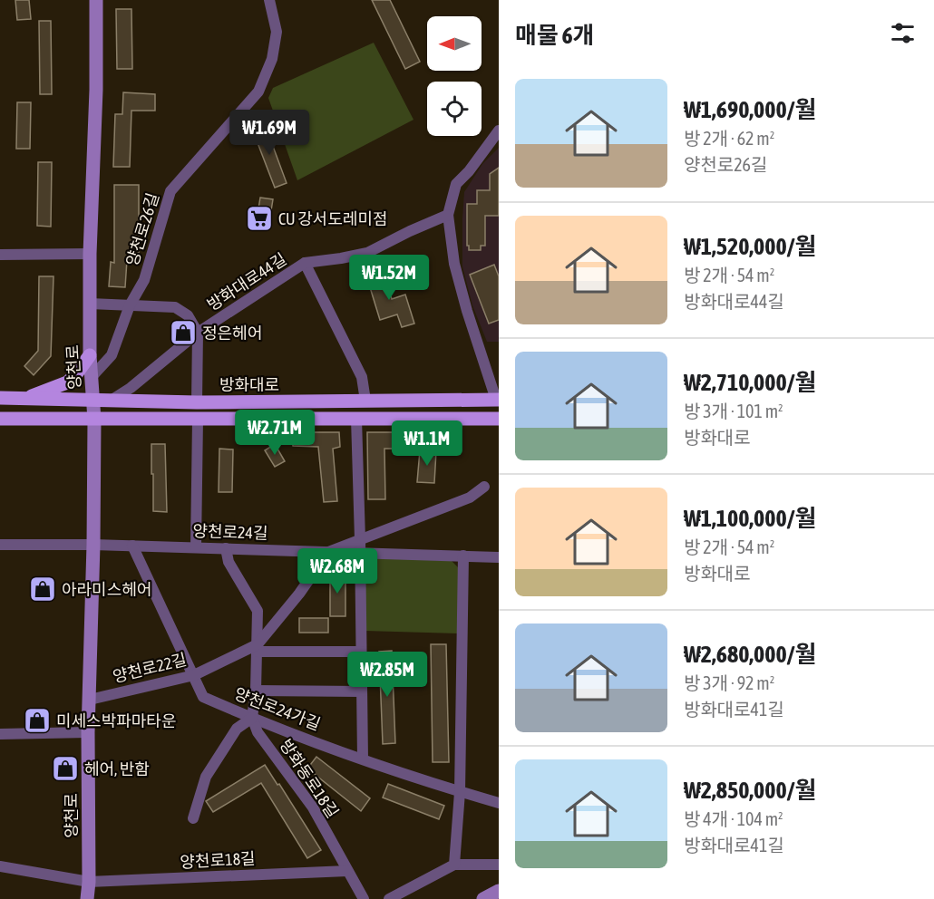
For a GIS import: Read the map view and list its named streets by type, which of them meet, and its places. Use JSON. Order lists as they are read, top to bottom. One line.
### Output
{"streets":{"main road":["양천로","방화대로"],"street":["양천로26길","방화대로44길","양천로24길","양천로22길","양천로24가길","방화동로18길","양천로18길"]},"crossings":[["양천로26길","양천로"],["방화대로44길","방화대로"],["양천로","방화대로"],["양천로","양천로24길"],["양천로","양천로22길"],["양천로","양천로18길"],["양천로24길","양천로22길"],["양천로24길","양천로24가길"],["양천로22길","양천로24가길"],["양천로24가길","방화동로18길"],["방화동로18길","양천로18길"]],"places":{"supermarket":["CU 강서도레미점"],"shop":["정은헤어","아라미스헤어","미세스박파마타운","헤어, 반함"]},"north":"left","page":{"heading":"매물 6개","list":[{"name":"₩1,690,000/월","note":"방 2개 · 62 m² · 양천로26길"},{"name":"₩1,520,000/월","note":"방 2개 · 54 m² · 방화대로44길"},{"name":"₩2,710,000/월","note":"방 3개 · 101 m² · 방화대로"},{"name":"₩1,100,000/월","note":"방 2개 · 54 m² · 방화대로"},{"name":"₩2,680,000/월","note":"방 3개 · 92 m² · 방화대로41길"},{"name":"₩2,850,000/월","note":"방 4개 · 104 m² · 방화대로41길"}],"price":["₩1.69M","₩1.52M","₩2.71M","₩1.1M","₩2.68M","₩2.85M"]}}
